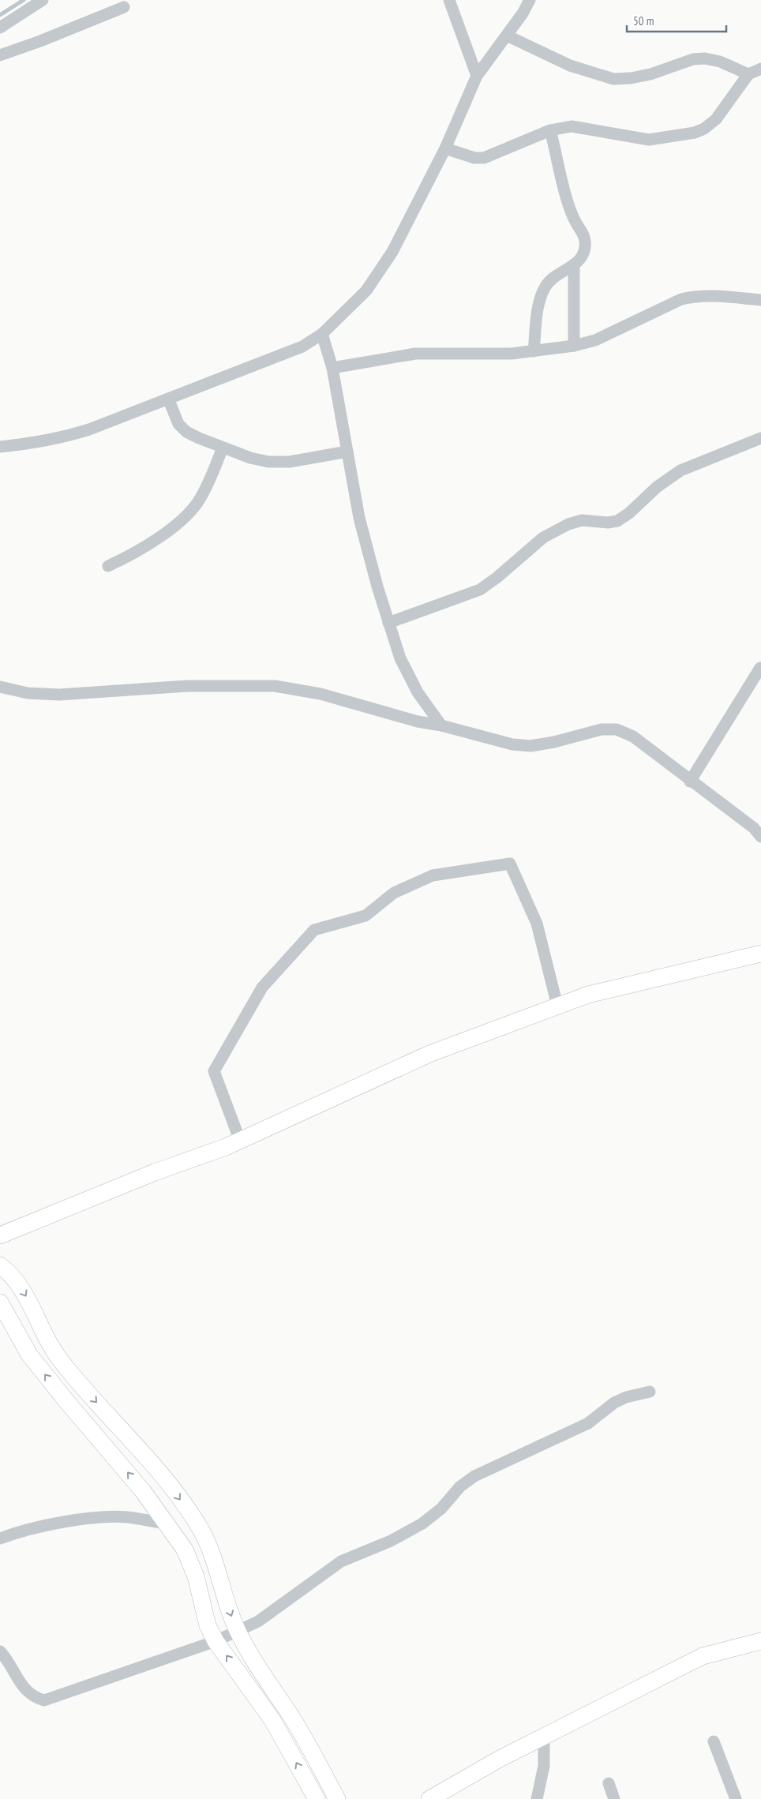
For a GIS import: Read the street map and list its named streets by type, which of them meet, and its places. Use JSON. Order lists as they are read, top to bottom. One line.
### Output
{"scale_bar":"50 m"}
